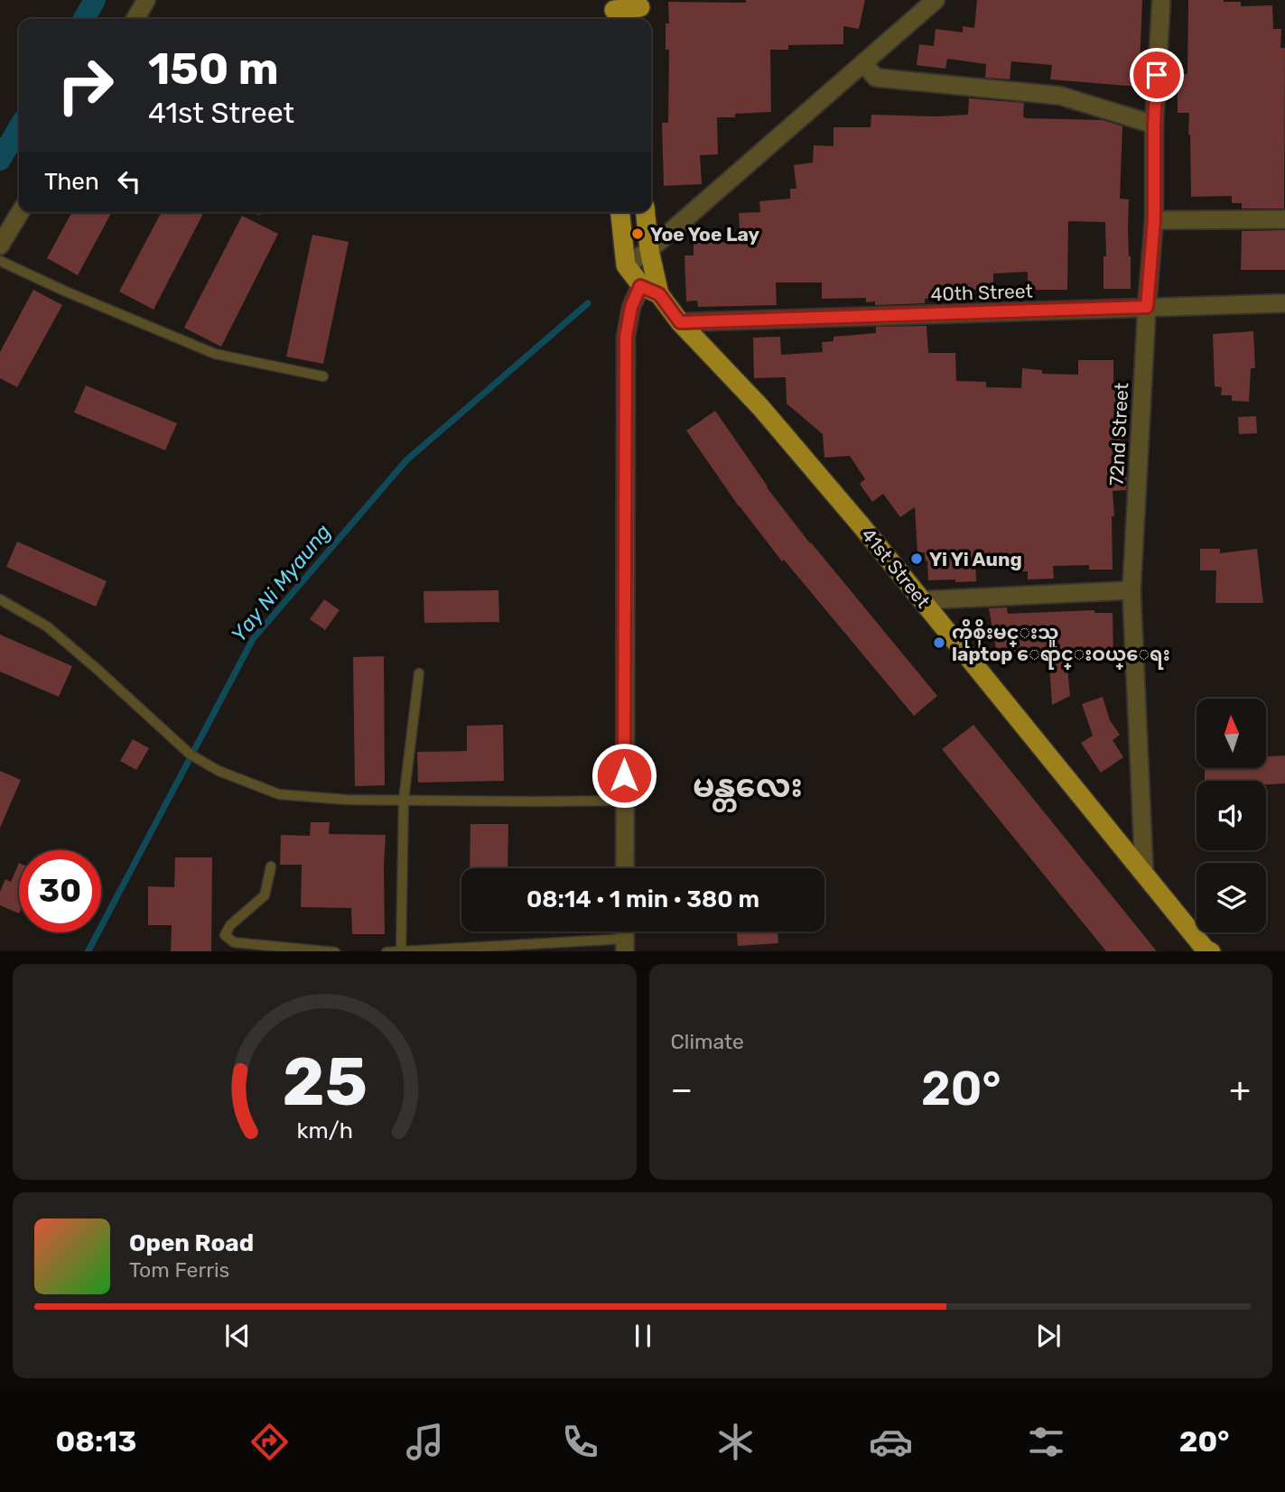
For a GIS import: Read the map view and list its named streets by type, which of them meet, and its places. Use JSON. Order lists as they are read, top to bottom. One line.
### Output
{"streets":{"main road":["41st Street"],"street":["40th Street","72nd Street"]},"crossings":[["40th Street","72nd Street"],["40th Street","41st Street"],["72nd Street","41st Street"]],"districts":["မန္တလေး"],"water":["Yay Ni Myaung"],"places":["Yoe Yoe Lay","Yi Yi Aung","ကိုစိုးမင္းသူ laptop ေရာင္းဝယ္ေရး"],"north":"top","page":{"turn":["150 m","41st Street"],"then":"Then","limit":"30","trip":"08:14 · 1 min · 380 m","tile":"Climate","heat":["−","20°","+"],"song":["Open Road","Tom Ferris"],"tabs":["08:13","20°"],"gauge":["25","km/h"]}}
